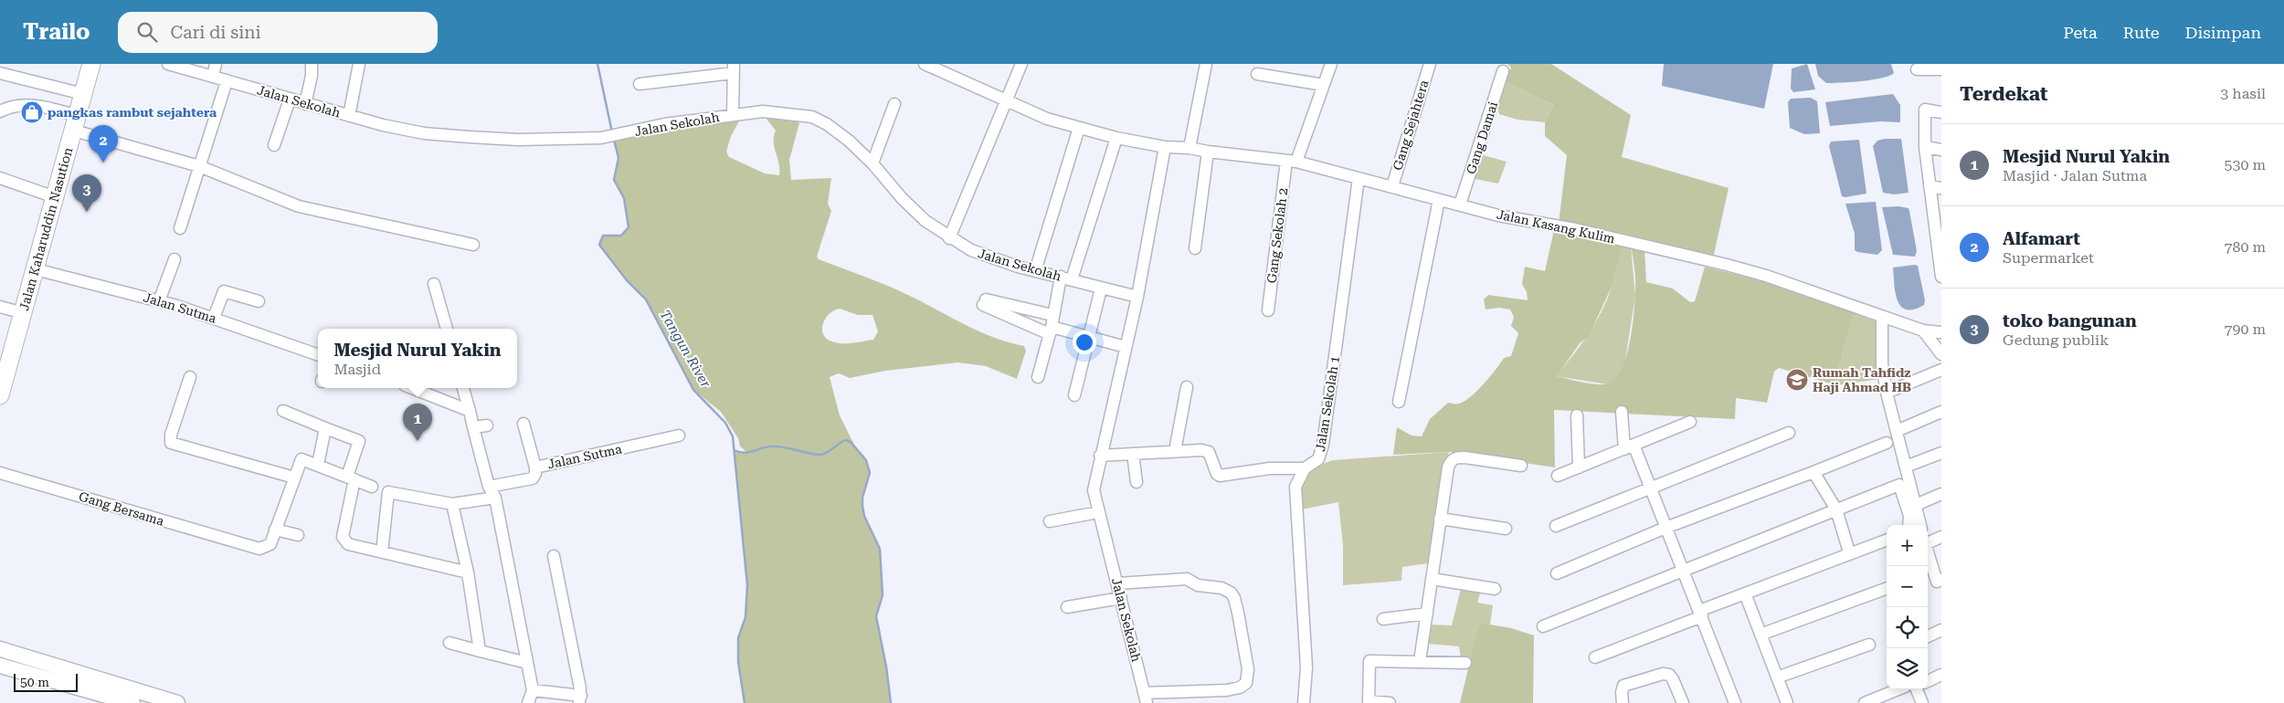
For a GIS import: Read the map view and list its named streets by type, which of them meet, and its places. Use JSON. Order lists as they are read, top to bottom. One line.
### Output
{"streets":{"highway":["Jalan Kaharuddin Nasution"],"street":["Jalan Sekolah","Gang Sejahtera","Gang Damai","Jalan Kasang Kulim","Gang Sekolah 2","Jalan Sutma","Jalan Sekolah 1","Gang Bersama"]},"crossings":[["Jalan Sekolah","Jalan Kasang Kulim"],["Gang Sejahtera","Jalan Kasang Kulim"],["Gang Damai","Jalan Kasang Kulim"],["Jalan Kasang Kulim","Gang Sekolah 2"],["Jalan Kasang Kulim","Jalan Sekolah 1"],["Jalan Kaharuddin Nasution","Jalan Sutma"]],"water":["Tangun River"],"places":{"shop":["pangkas rambut sejahtera"],"school or university":["Rumah Tahfidz Haji Ahmad HB"]},"scale_bar":"50 m","page":{"header":"Trailo","search":"Cari di sini","nav":["Peta","Rute","Disimpan"],"heading":["Terdekat","3 hasil"],"list":[{"mark":"1","name":"Mesjid Nurul Yakin","note":"Masjid · Jalan Sutma","value":"530 m"},{"mark":"2","name":"Alfamart","note":"Supermarket","value":"780 m"},{"mark":"3","name":"toko bangunan","note":"Gedung publik","value":"790 m"}],"pins":["2","3","1"],"popup":["Mesjid Nurul Yakin","Masjid"],"map_buttons":["+","−"],"scale":"50 m"}}
